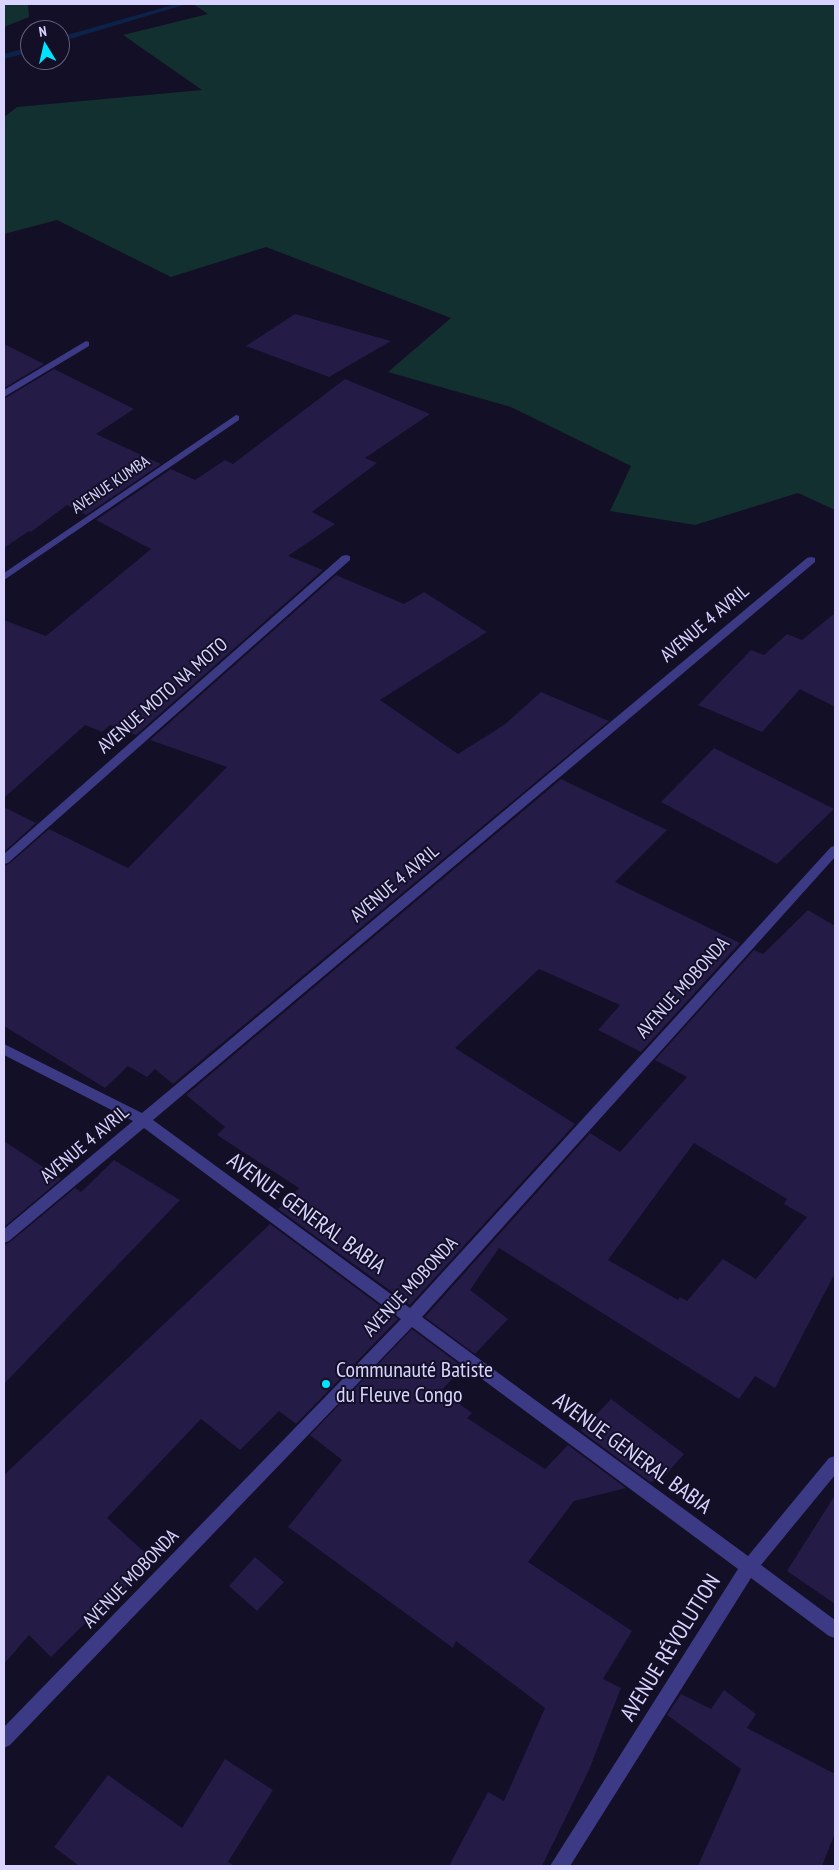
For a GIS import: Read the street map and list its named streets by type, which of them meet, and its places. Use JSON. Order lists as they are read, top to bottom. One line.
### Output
{"streets":{"street":["AVENUE KUMBA","AVENUE 4 AVRIL","AVENUE MOTO NA MOTO","AVENUE MOBONDA","AVENUE GENERAL BABIA","AVENUE RÉVOLUTION"]},"crossings":[["AVENUE 4 AVRIL","AVENUE GENERAL BABIA"],["AVENUE MOBONDA","AVENUE GENERAL BABIA"],["AVENUE GENERAL BABIA","AVENUE RÉVOLUTION"]],"places":["Communauté Batiste du Fleuve Congo"],"north":"top"}
